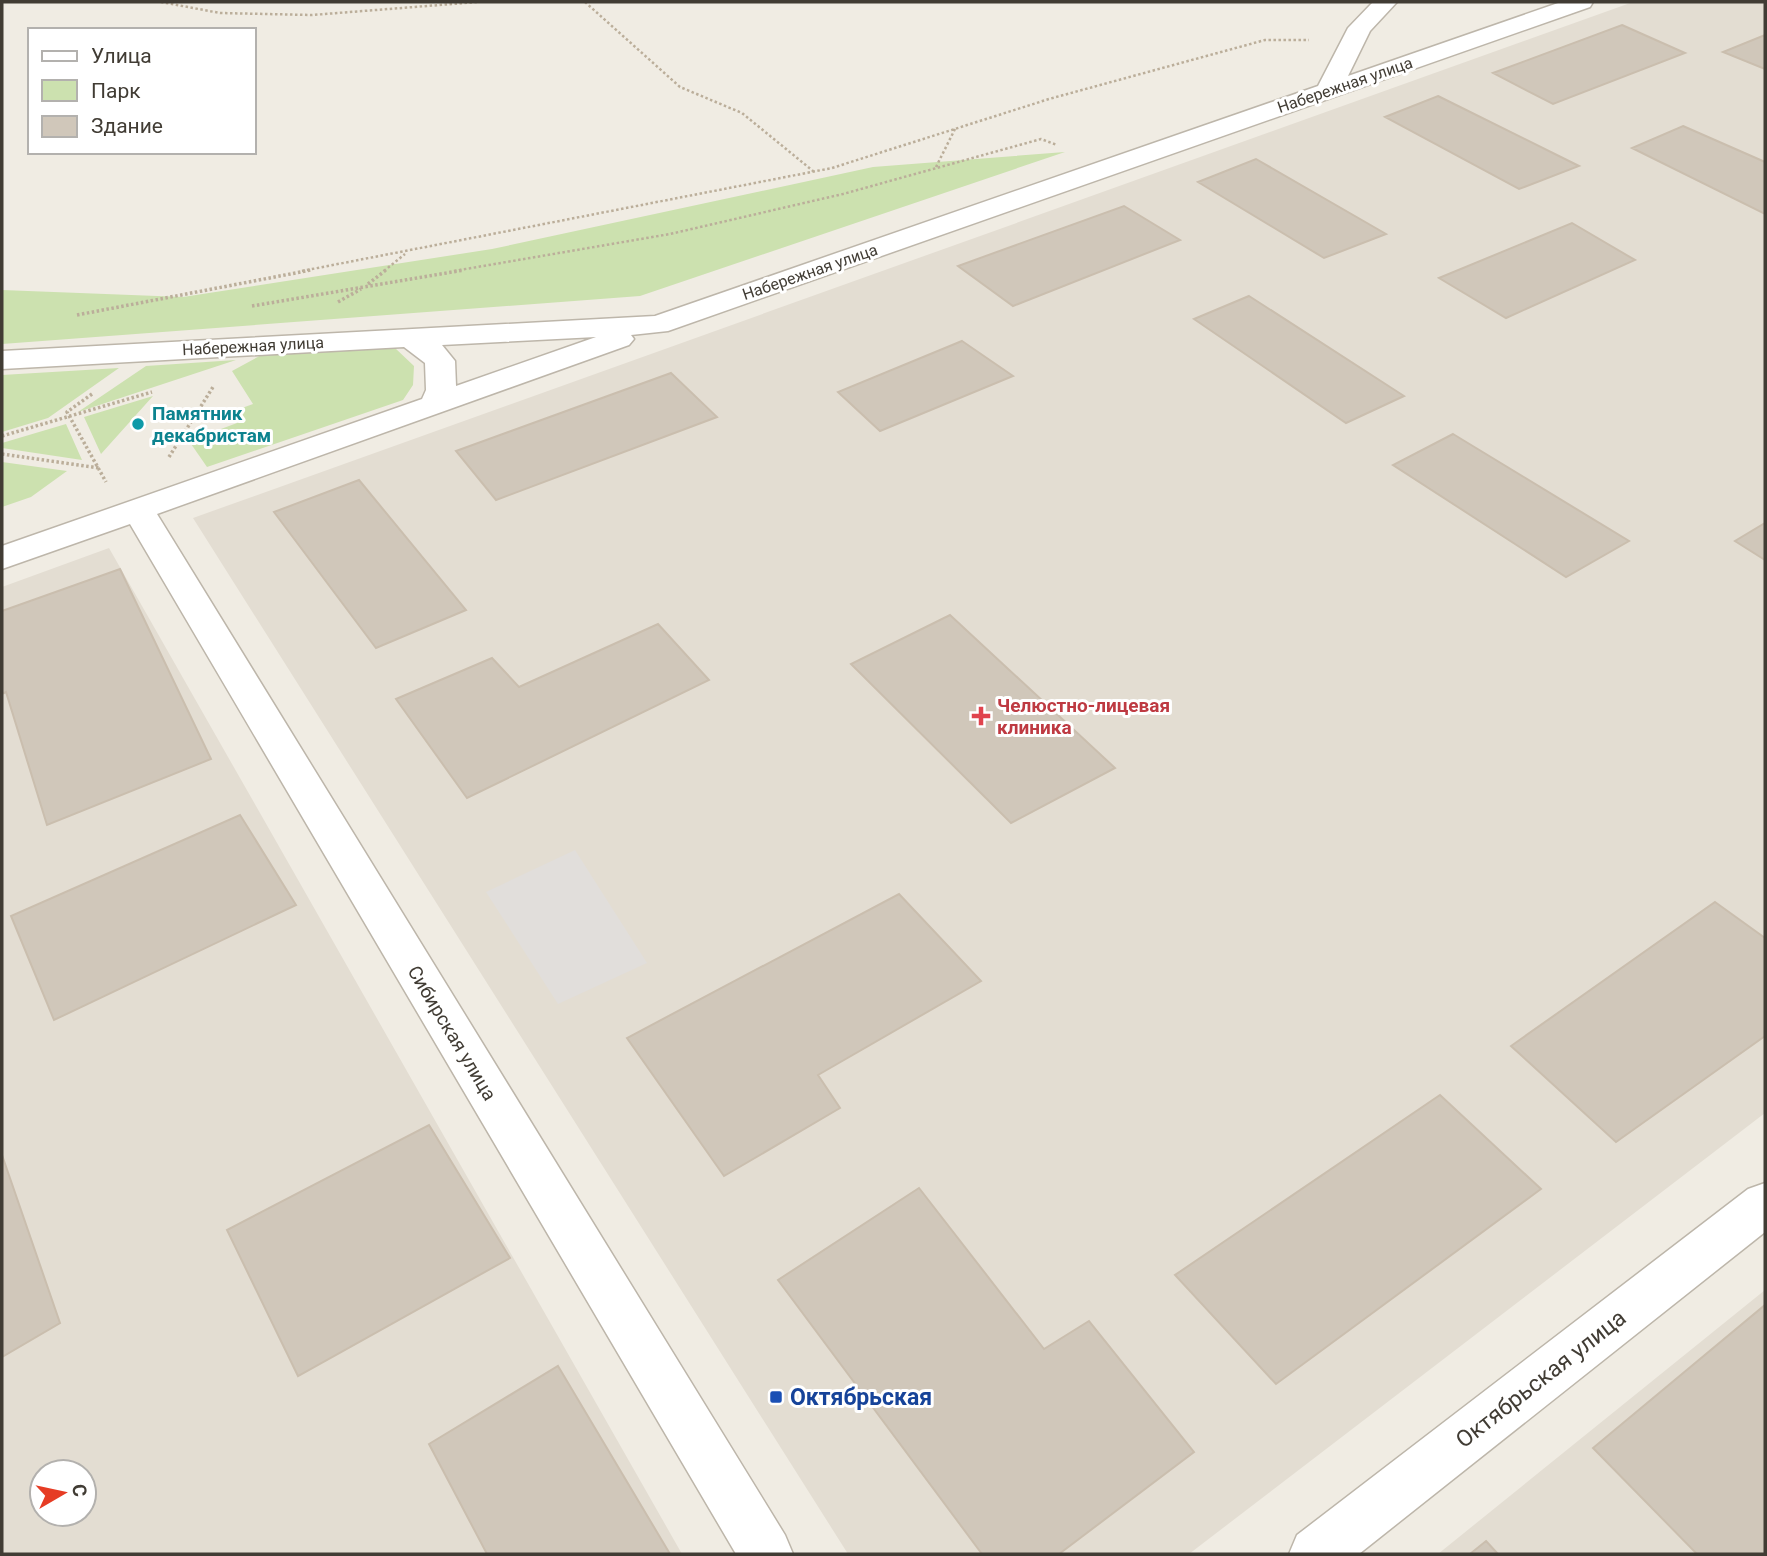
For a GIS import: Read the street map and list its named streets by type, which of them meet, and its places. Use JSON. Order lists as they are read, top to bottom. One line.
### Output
{"streets":{"street":["Набережная улица","Сибирская улица","Октябрьская улица"]},"places":{"other":["Памятник декабристам"],"health":["Челюстно-лицевая клиника"],"transit":["Октябрьская"]},"legend":["Улица","Парк","Здание"],"north":"right"}
